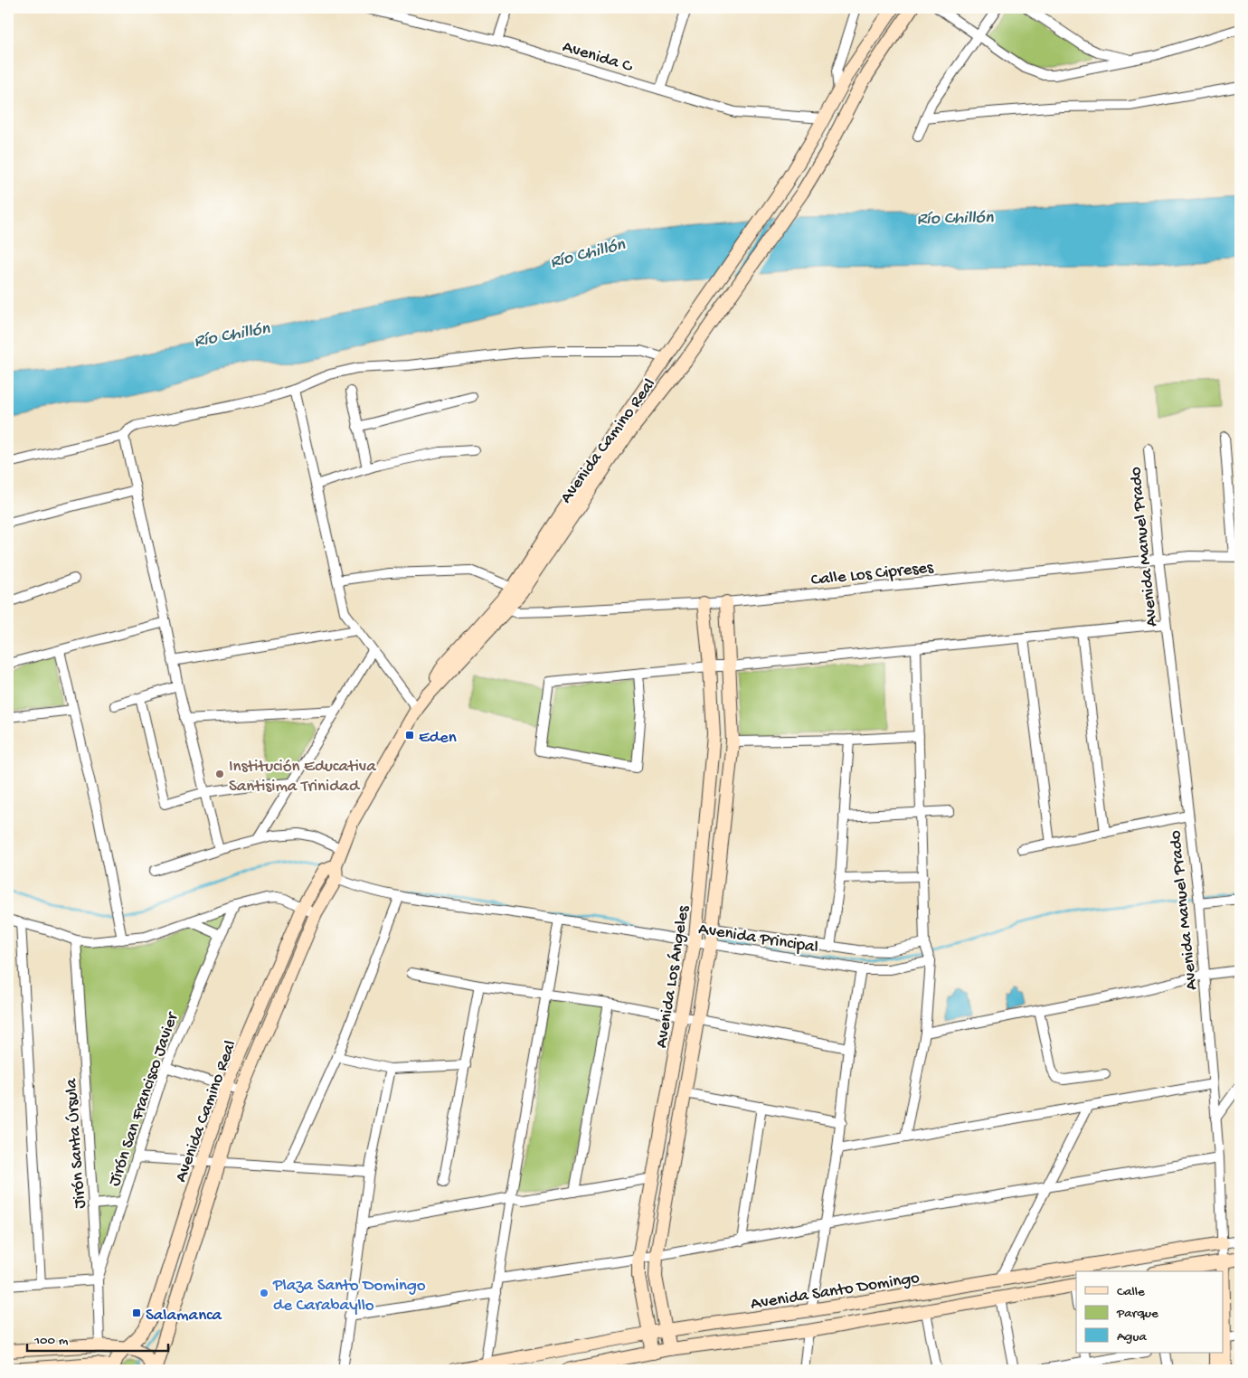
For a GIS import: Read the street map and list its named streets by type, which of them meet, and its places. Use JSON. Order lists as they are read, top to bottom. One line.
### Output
{"streets":{"main road":["Avenida Camino Real","Avenida Manuel Prado","Avenida Los Ángeles","Avenida Santo Domingo"],"street":["Avenida C","Calle Los Cipreses","Avenida Principal","Jirón San Francisco Javier","Jirón Santa Úrsula"]},"crossings":[["Avenida C","Avenida Camino Real"],["Avenida Camino Real","Calle Los Cipreses"],["Avenida Camino Real","Avenida Principal"],["Avenida Manuel Prado","Calle Los Cipreses"],["Avenida Manuel Prado","Avenida Santo Domingo"],["Calle Los Cipreses","Avenida Los Ángeles"],["Avenida Principal","Avenida Los Ángeles"],["Avenida Los Ángeles","Avenida Santo Domingo"],["Jirón San Francisco Javier","Jirón Santa Úrsula"]],"water":["Río Chillón"],"places":{"transit":["Eden","Salamanca"],"other":["Institución Educativa Santisima Trinidad","Plaza Santo Domingo de Carabayllo"]},"legend":["Calle","Parque","Agua"],"scale_bar":"100 m"}
